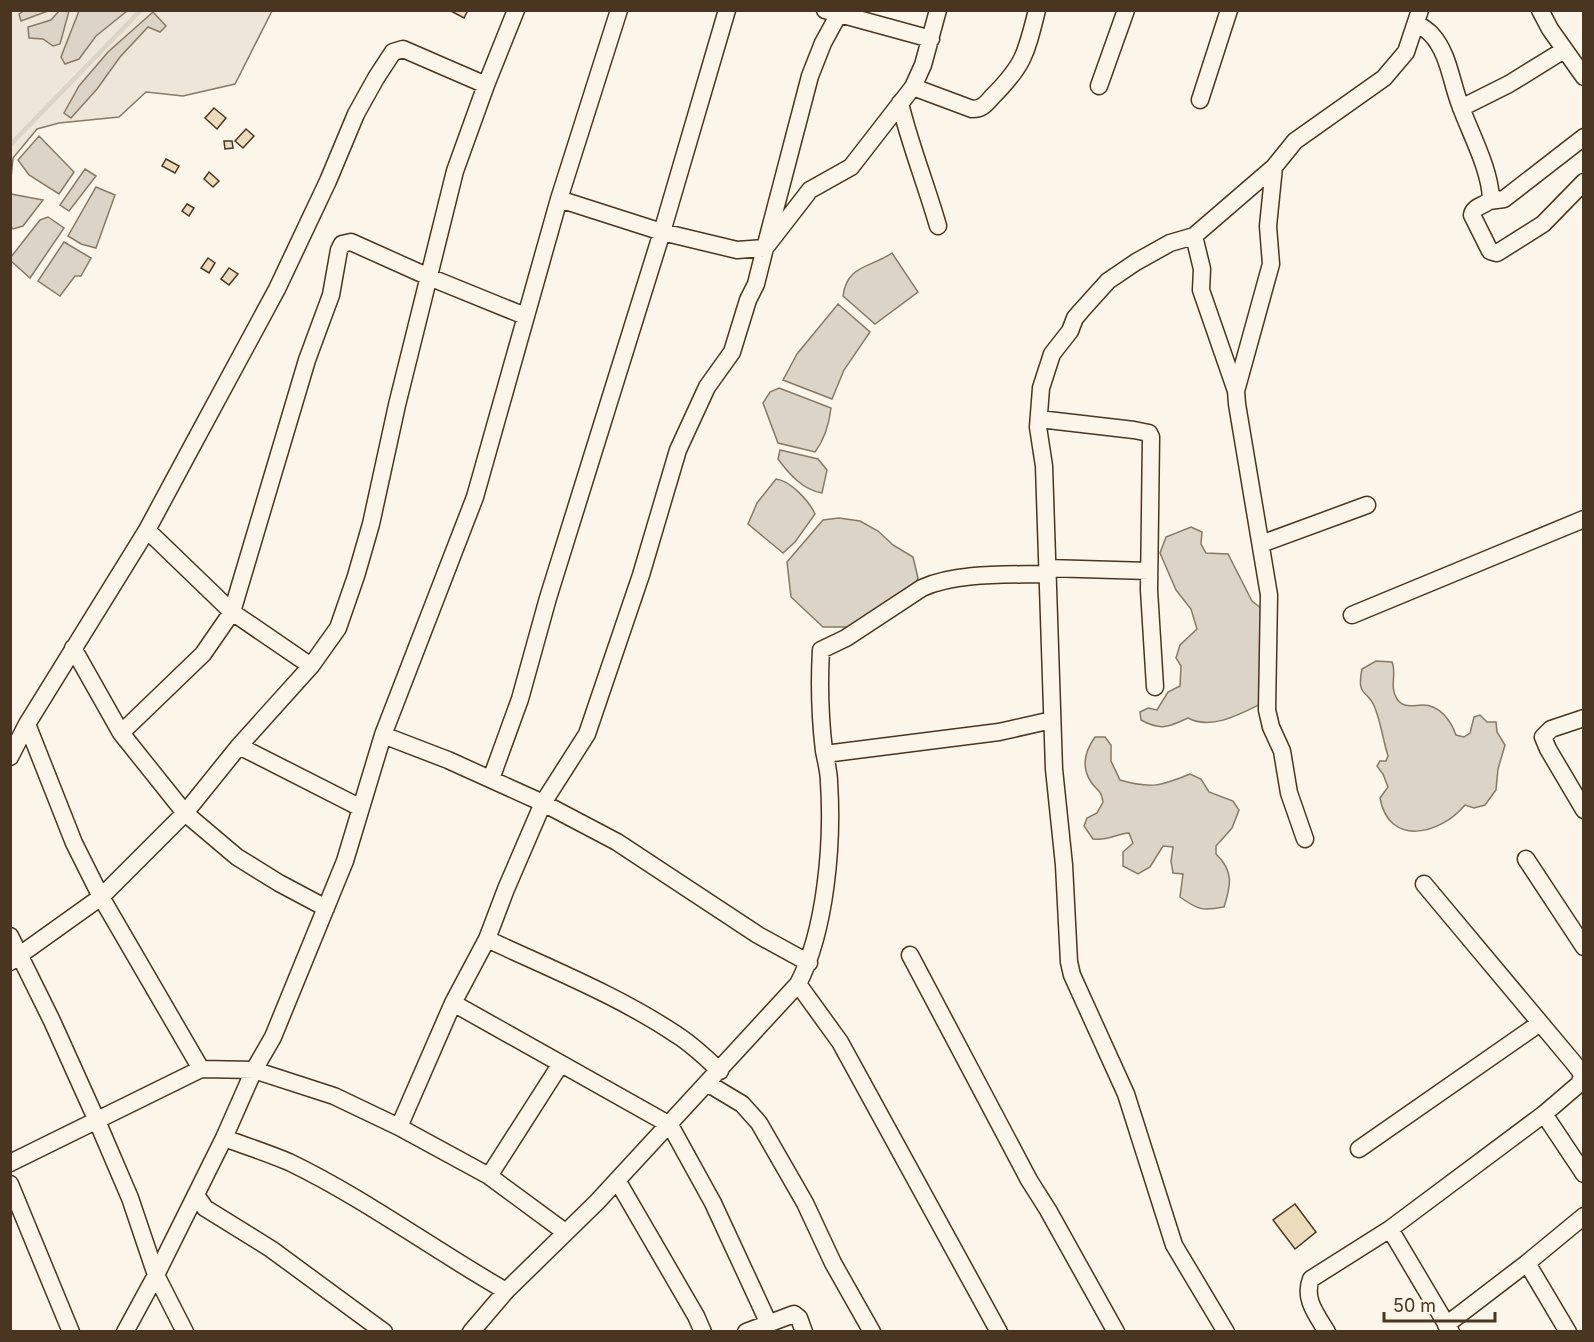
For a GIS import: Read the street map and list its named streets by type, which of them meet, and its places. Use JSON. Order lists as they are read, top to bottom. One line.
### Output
{"scale_bar":"50 m"}
